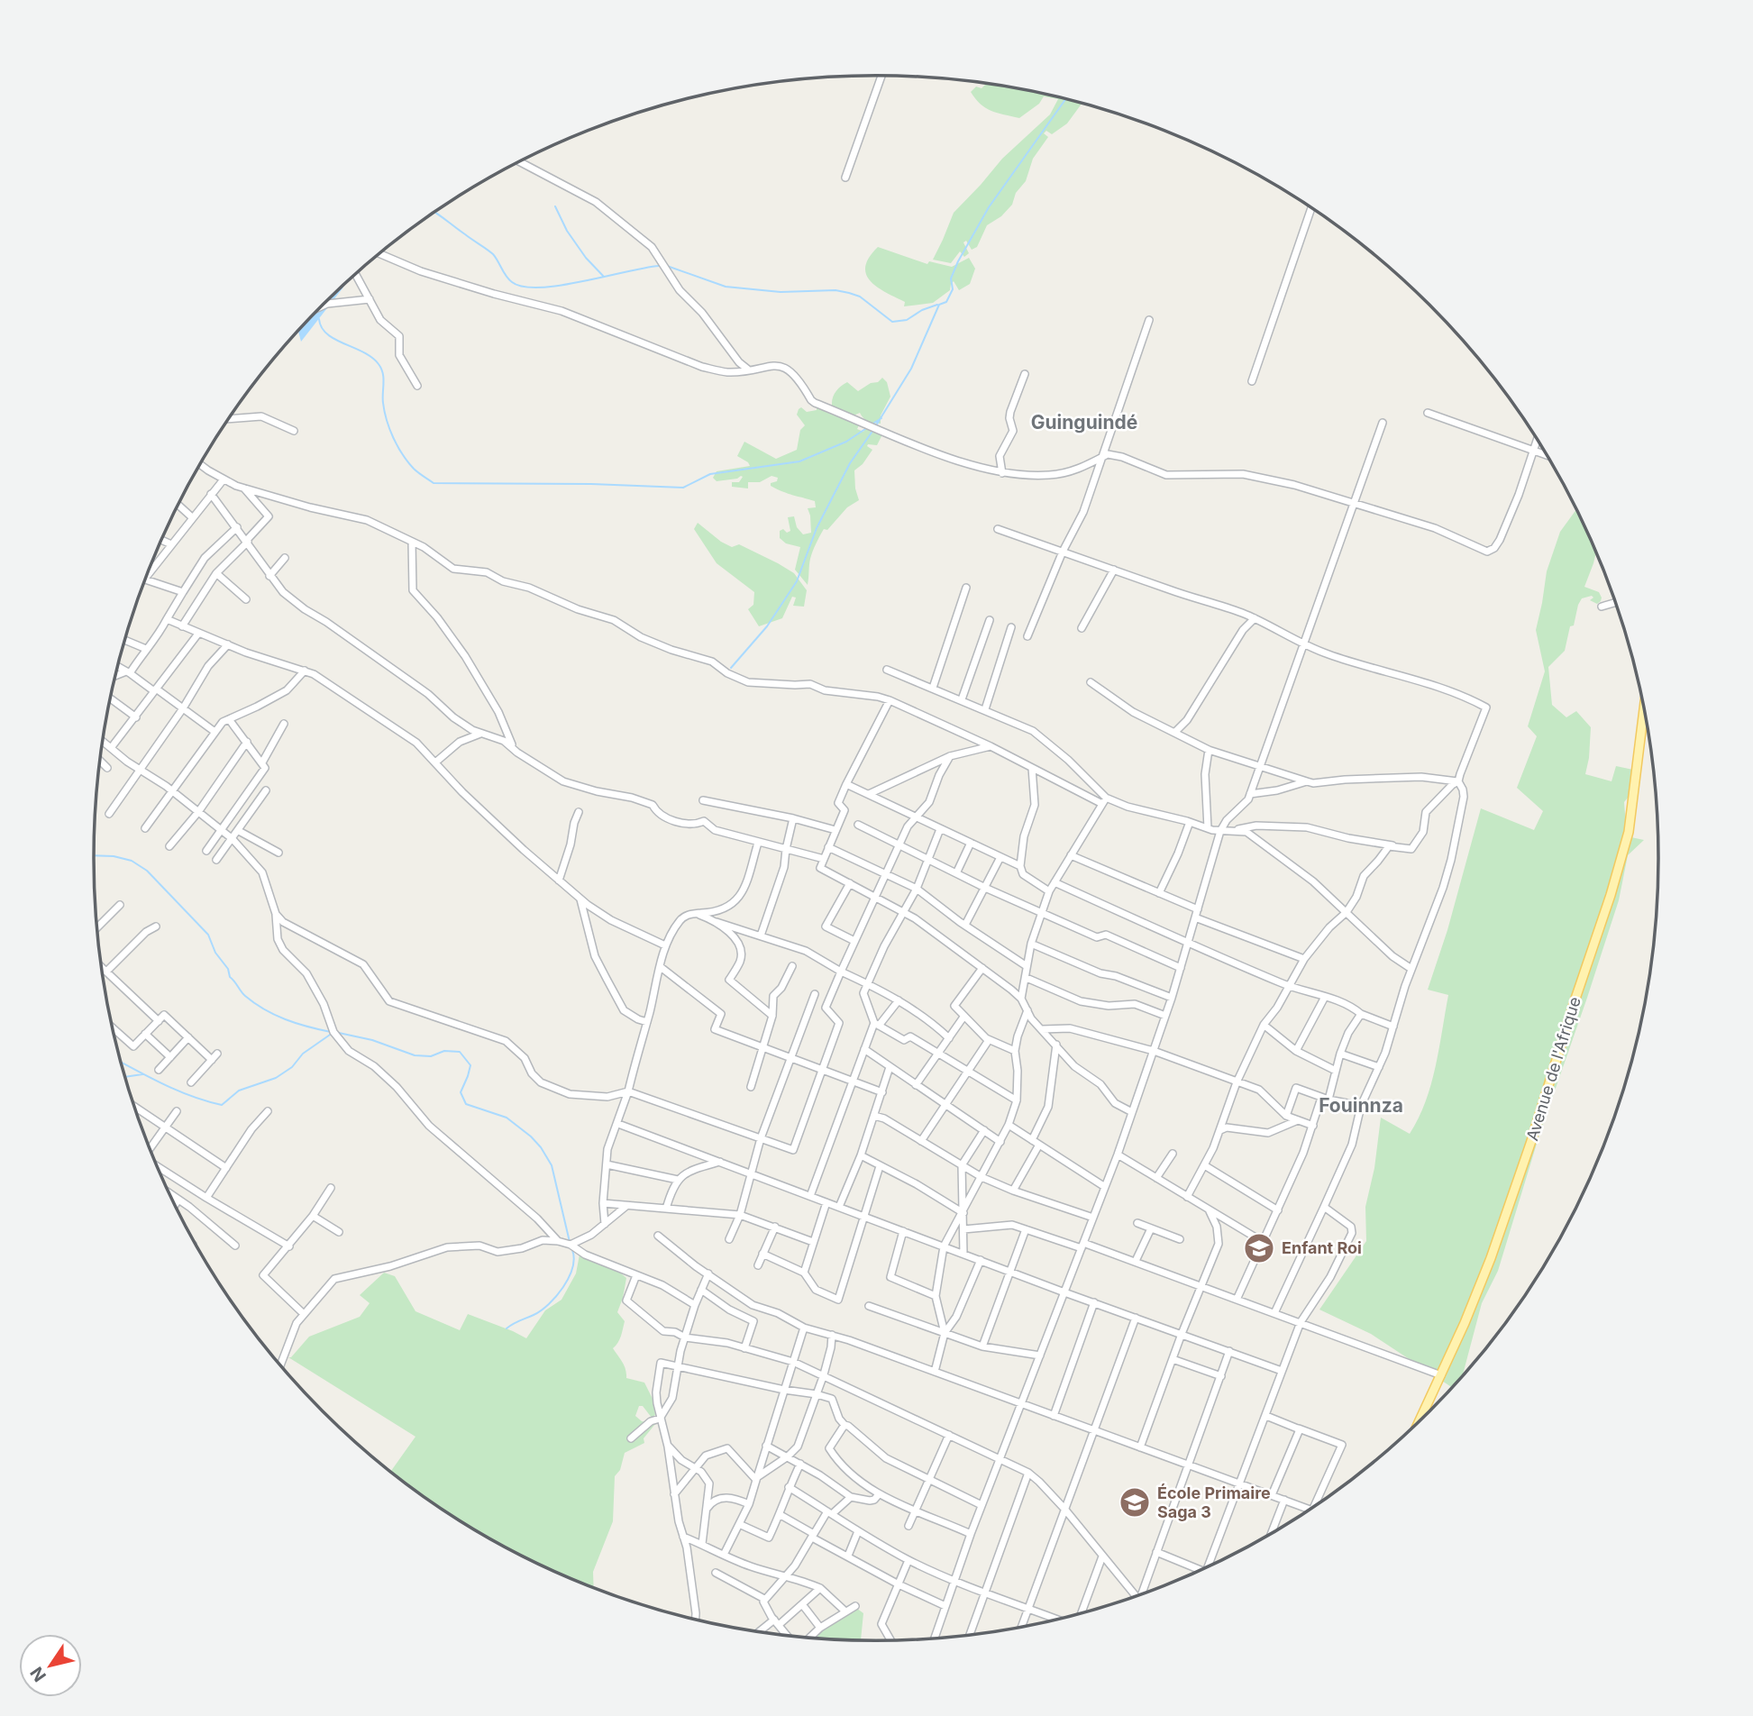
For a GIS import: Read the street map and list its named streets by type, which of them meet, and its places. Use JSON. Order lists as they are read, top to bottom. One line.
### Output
{"streets":{"main road":["Avenue de l'Afrique"]},"districts":["Guinguindé","Fouinnza"],"places":{"school or university":["Enfant Roi","École Primaire Saga 3"]},"north":"bottom left"}
